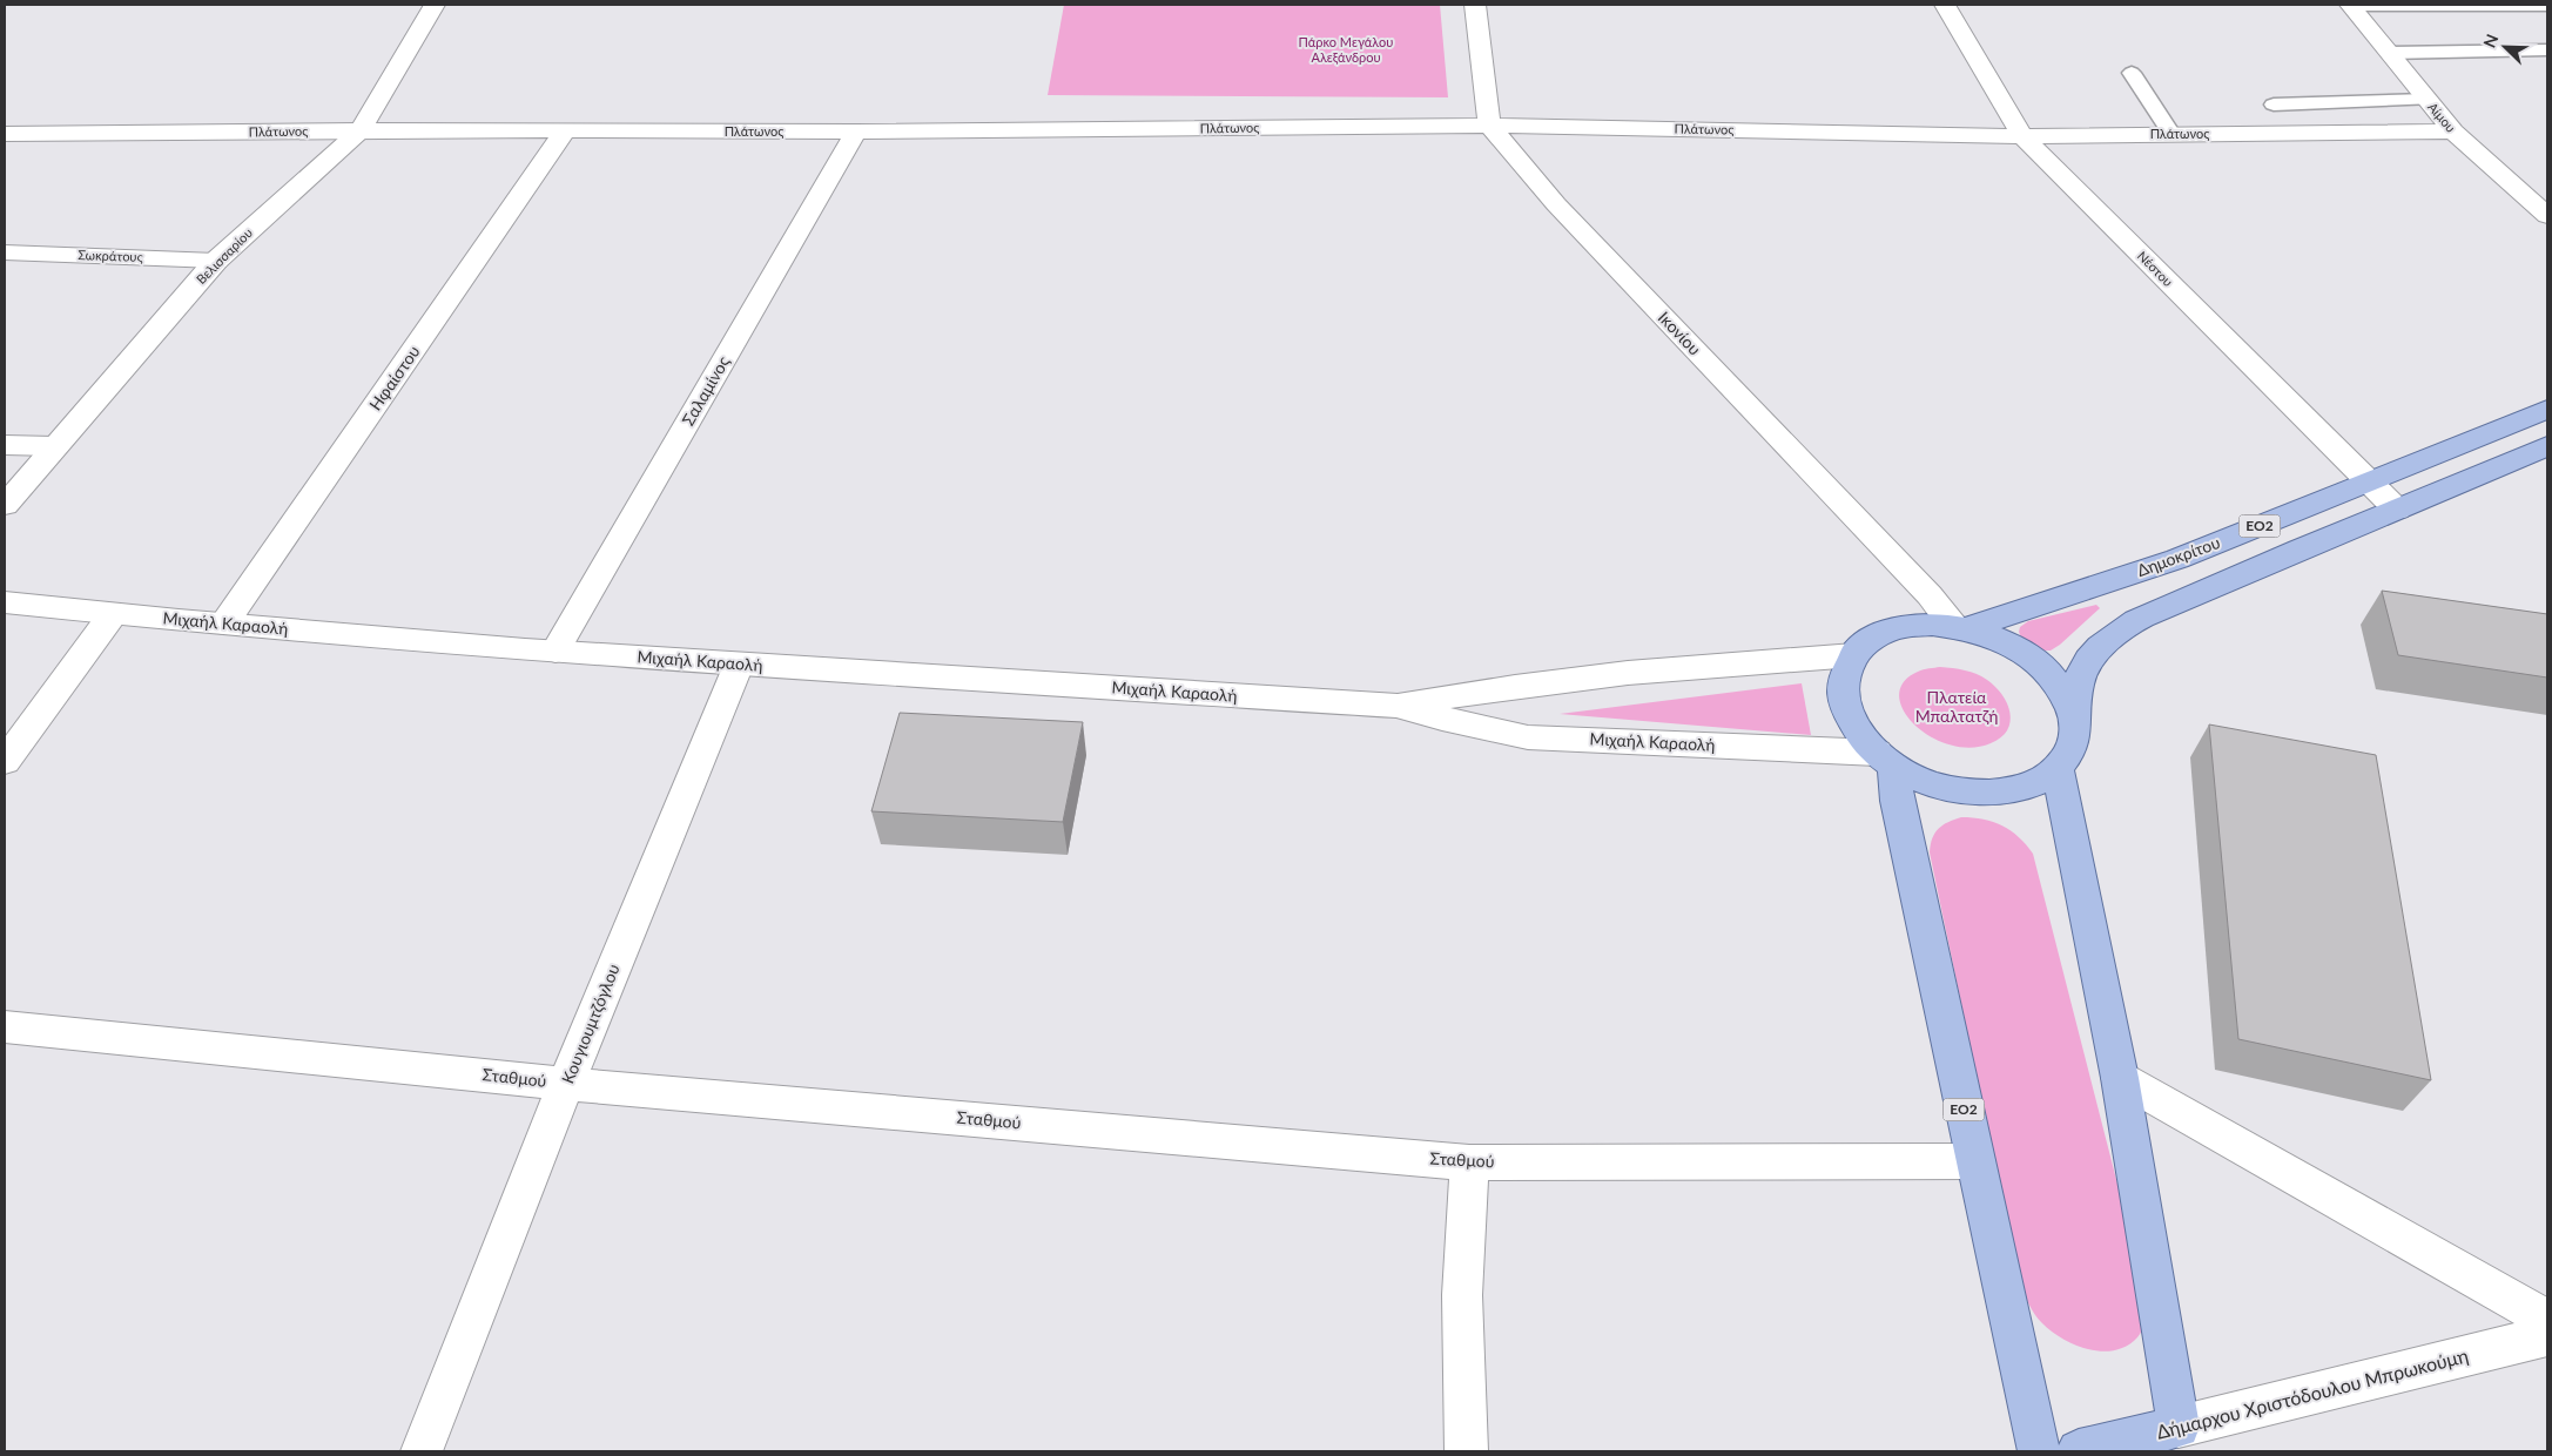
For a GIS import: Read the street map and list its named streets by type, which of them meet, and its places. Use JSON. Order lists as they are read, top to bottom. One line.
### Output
{"streets":{"main road":["ΕΟ2","Δημοκρίτου","Δήμαρχου Χριστόδουλου Μπρωκούμη"],"street":["Αίμου","Πλάτωνος","Σωκράτους","Βελισσαρίου","Νέστου","Ικονίου","Ηφαίστου","Σαλαμίνος","Μιχαήλ Καραολή","Κουγιουμτζόγλου","Σταθμού"]},"crossings":[["Αίμου","Πλάτωνος"],["Πλάτωνος","Βελισσαρίου"],["Πλάτωνος","Νέστου"],["Πλάτωνος","Ικονίου"],["Πλάτωνος","Ηφαίστου"],["Πλάτωνος","Σαλαμίνος"],["Σωκράτους","Βελισσαρίου"],["Νέστου","ΕΟ2"],["Νέστου","Δημοκρίτου"],["Ικονίου","ΕΟ2"],["Ικονίου","Δημοκρίτου"],["Ικονίου","Μιχαήλ Καραολή"],["Ηφαίστου","Μιχαήλ Καραολή"],["Σαλαμίνος","Μιχαήλ Καραολή"],["ΕΟ2","Δημοκρίτου"],["ΕΟ2","Μιχαήλ Καραολή"],["ΕΟ2","Σταθμού"],["Δημοκρίτου","Μιχαήλ Καραολή"],["Μιχαήλ Καραολή","Κουγιουμτζόγλου"],["Κουγιουμτζόγλου","Σταθμού"]],"parks":["Πάρκο Μεγάλου Αλεξάνδρου","Πλατεία Μπαλτατζή"],"north":"top left"}
